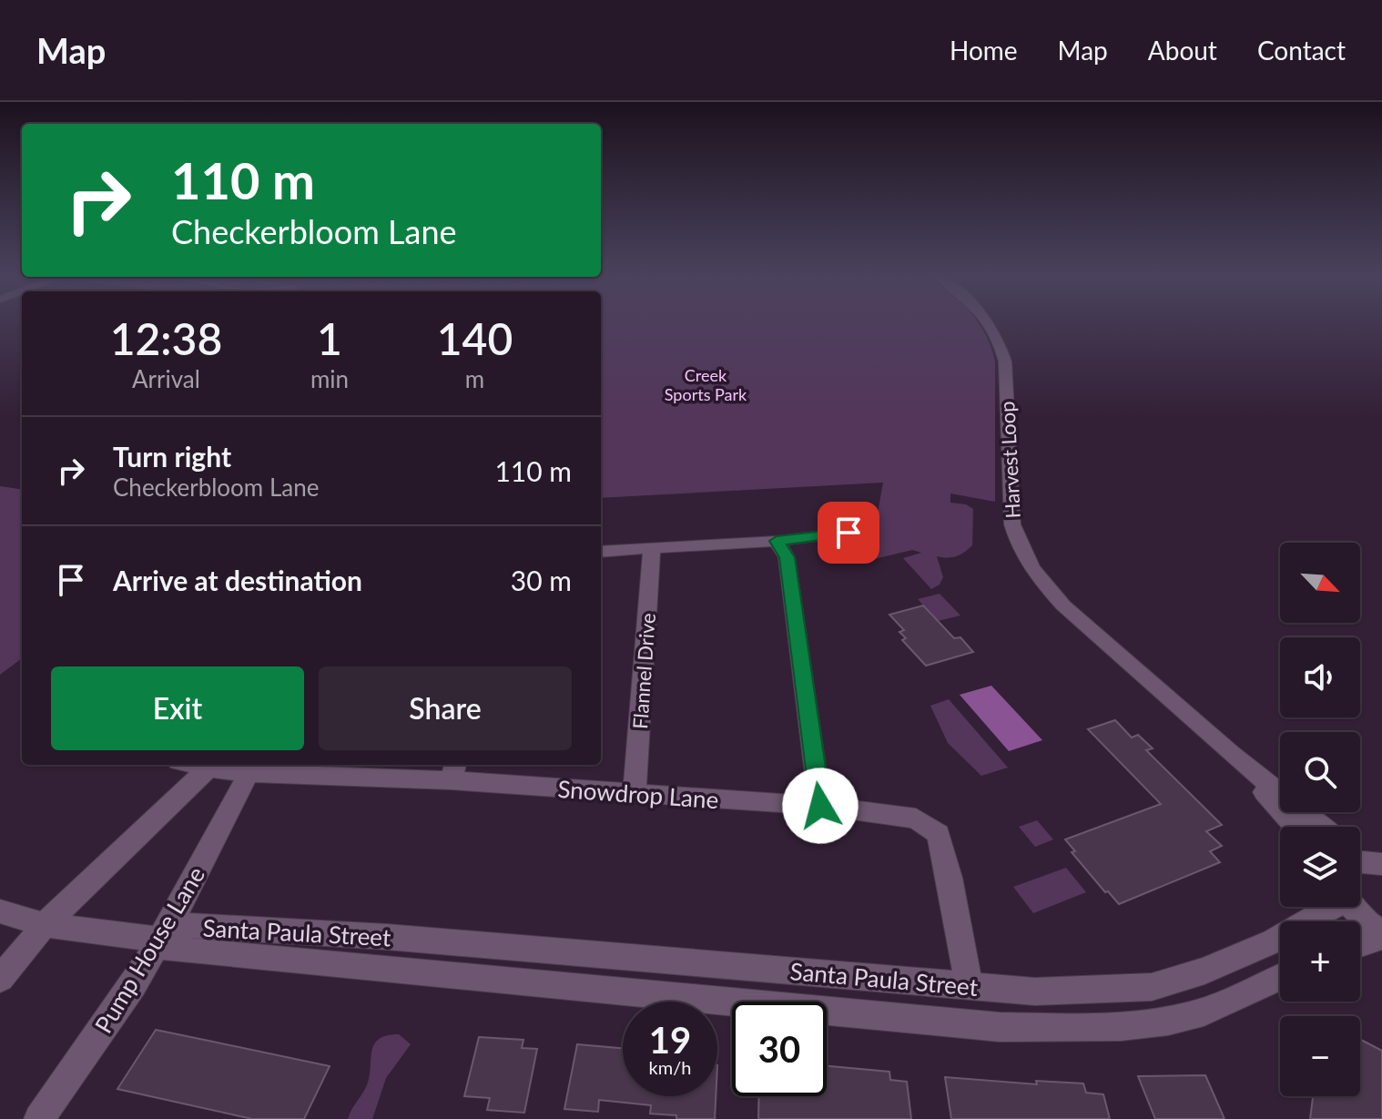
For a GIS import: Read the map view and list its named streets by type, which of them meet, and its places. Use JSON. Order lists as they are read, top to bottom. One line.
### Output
{"streets":{"street":["Harvest Loop","Flannel Drive","Snowdrop Lane","Santa Paula Street","Pump House Lane"]},"crossings":[["Flannel Drive","Snowdrop Lane"],["Snowdrop Lane","Santa Paula Street"],["Snowdrop Lane","Pump House Lane"],["Santa Paula Street","Pump House Lane"]],"parks":["Creek Sports Park"],"north":"bottom right","page":{"header":"Map","nav":["Home","Map","About","Contact"],"turn":["110 m","Checkerbloom Lane"],"eta":["12:38","Arrival","1","min","140","m"],"list":[{"name":"Turn right","note":"Checkerbloom Lane","value":"110 m"},{"name":"Arrive at destination","value":"30 m"}],"map_buttons":["+","−"],"buttons":["Exit","Share"],"speed":"19 km/h","limit":"30"}}
